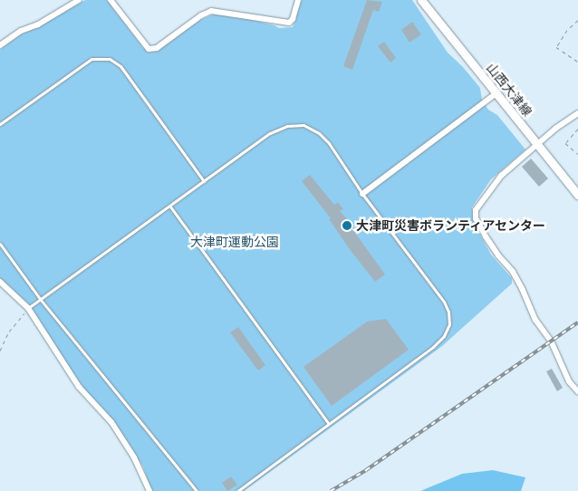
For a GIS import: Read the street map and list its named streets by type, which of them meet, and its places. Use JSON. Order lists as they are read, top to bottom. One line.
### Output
{"streets":{"main road":["山西大津線"]},"parks":["大津町運動公園"],"places":["大津町災害ボランティアセンター"]}
